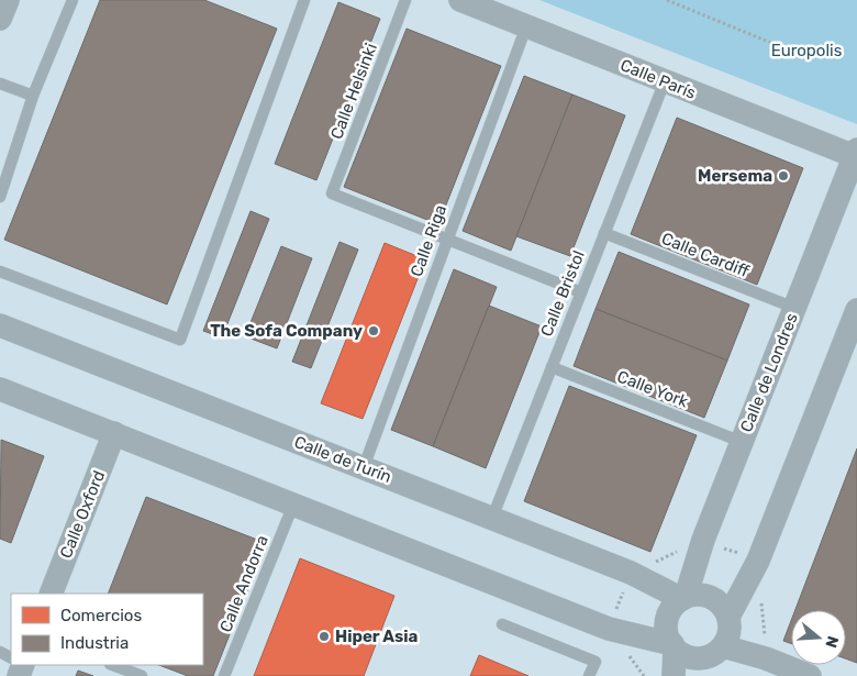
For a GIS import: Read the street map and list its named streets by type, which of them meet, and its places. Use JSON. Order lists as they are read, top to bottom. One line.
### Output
{"streets":{"street":["Calle París","Calle de Londres","Calle de Turín","Calle Oxford"],"lane":["Calle Helsinki","Calle Riga","Calle Cardiff","Calle Bristol","Calle York","Calle Andorra"]},"crossings":[["Calle París","Calle Riga"],["Calle París","Calle Bristol"],["Calle París","Calle de Londres"],["Calle Helsinki","Calle Riga"],["Calle Riga","Calle de Turín"],["Calle Cardiff","Calle Bristol"],["Calle Cardiff","Calle de Londres"],["Calle Bristol","Calle York"],["Calle Bristol","Calle de Turín"],["Calle de Londres","Calle York"],["Calle de Londres","Calle de Turín"]],"parks":["Europolis"],"places":["Mersema","The Sofa Company","Hiper Asia"],"legend":["Comercios","Industria"],"north":"right"}
